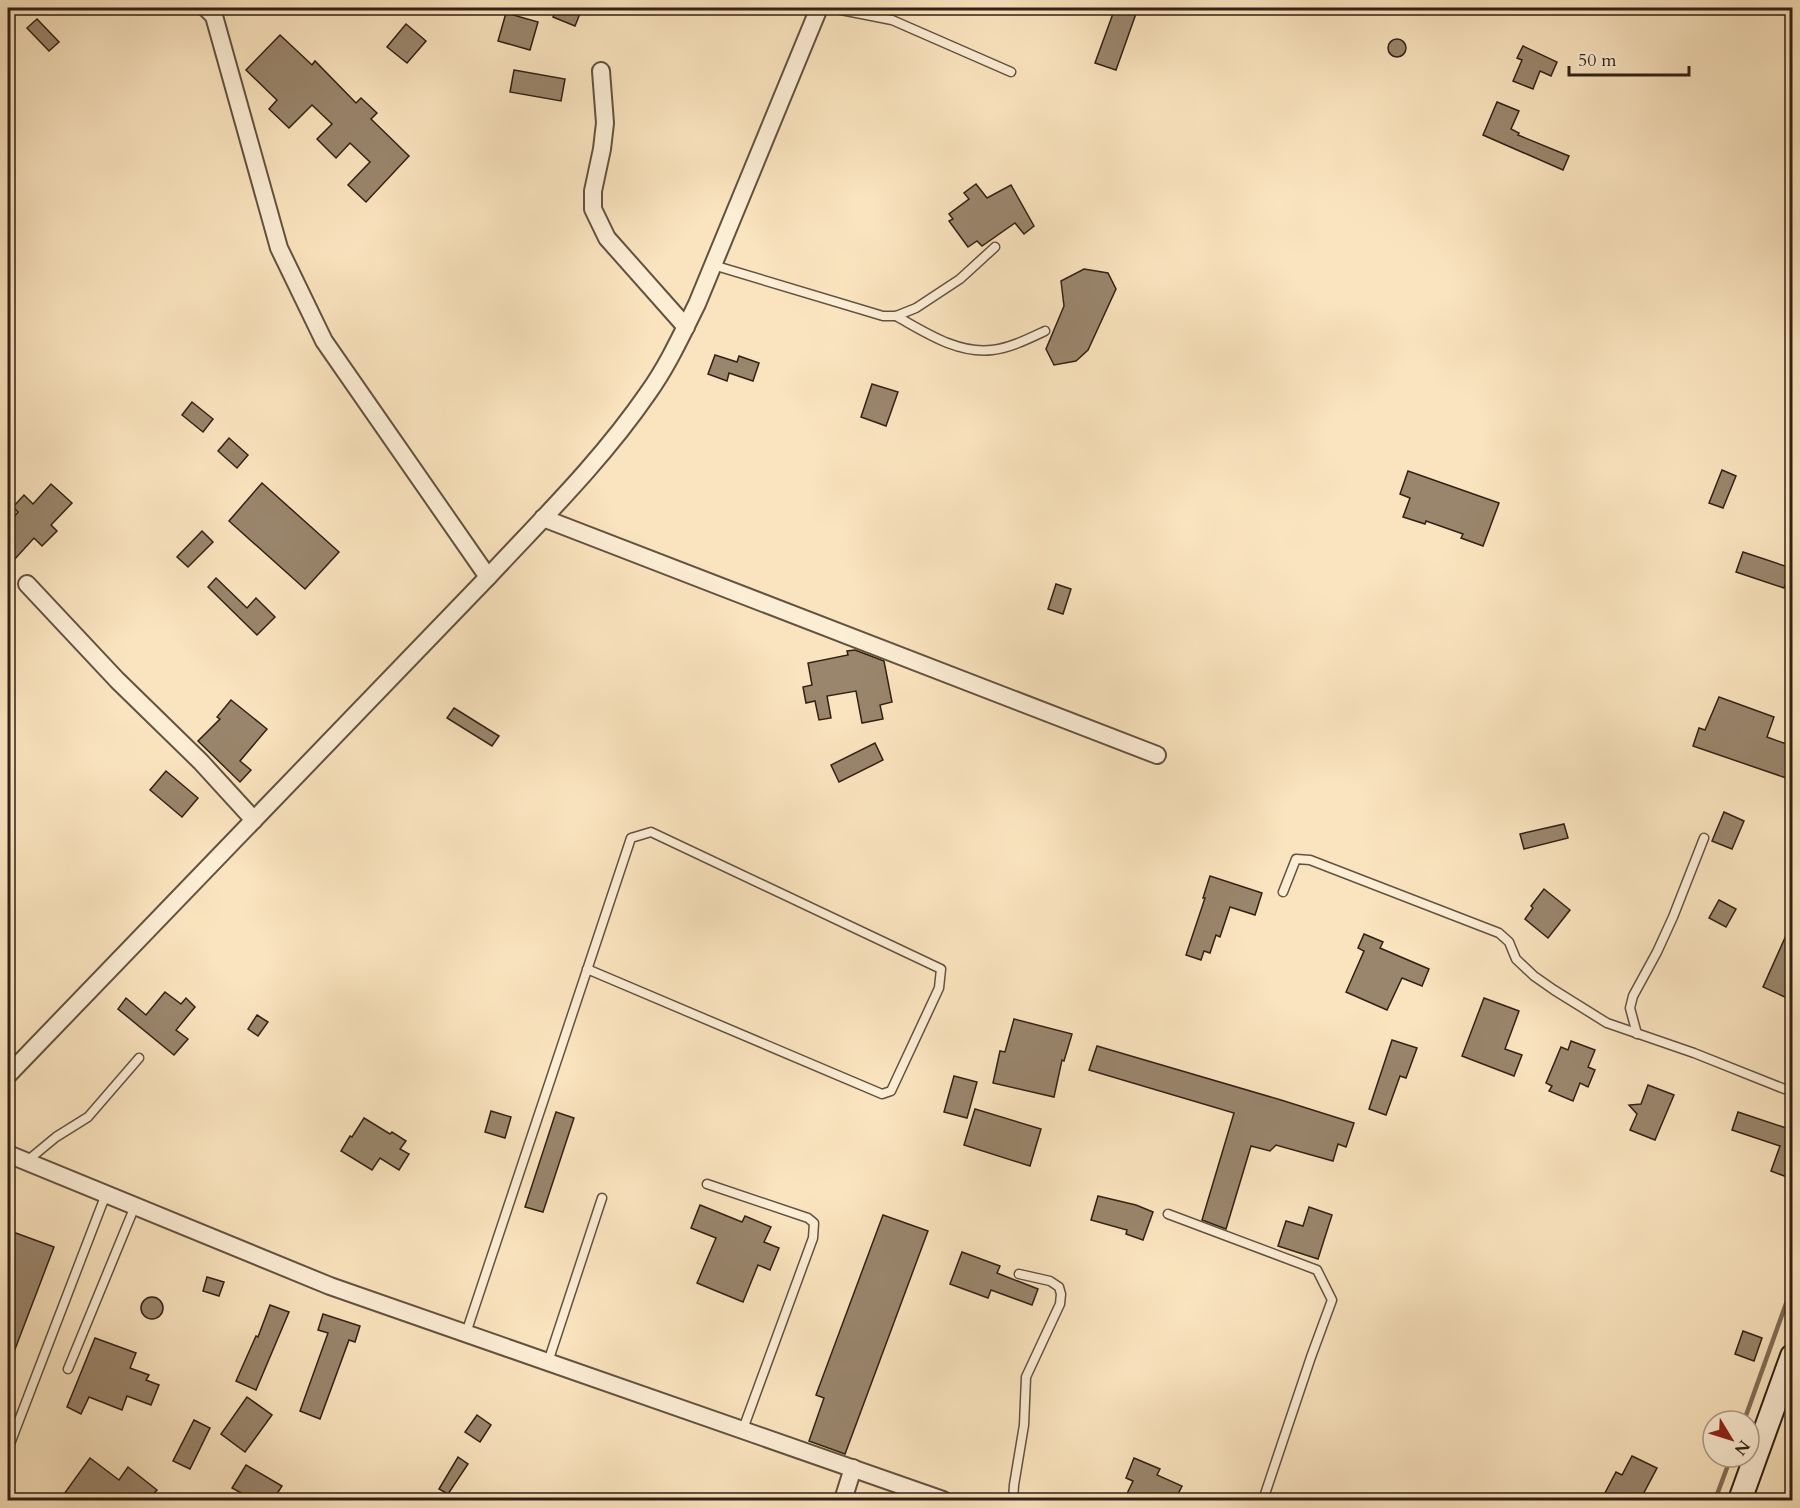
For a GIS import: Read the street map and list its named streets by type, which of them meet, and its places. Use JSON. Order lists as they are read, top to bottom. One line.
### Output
{"scale_bar":"50 m","north":"bottom right"}
